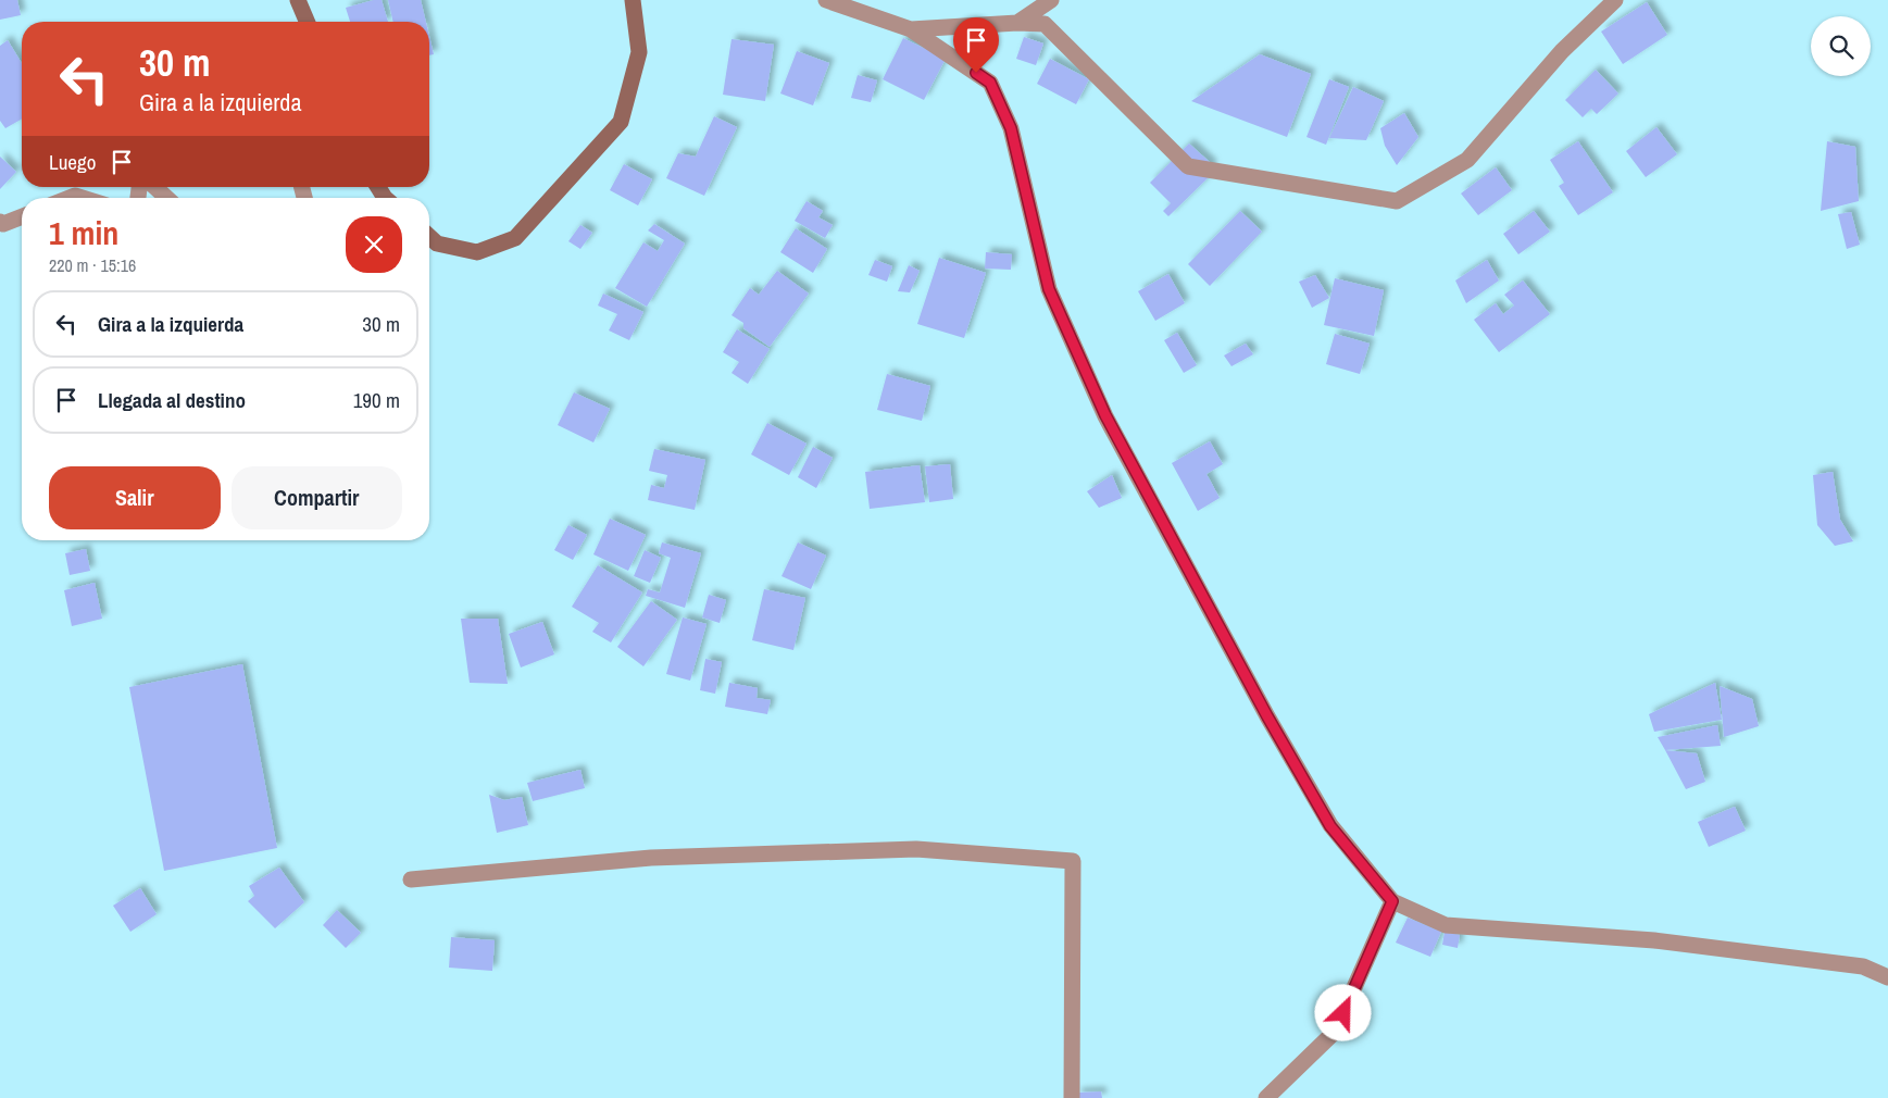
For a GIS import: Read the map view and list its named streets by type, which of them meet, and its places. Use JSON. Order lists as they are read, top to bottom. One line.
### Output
{"page":{"turn":["30 m","Gira a la izquierda"],"then":"Luego","heading":["1 min","220 m · 15:16"],"list":[{"name":"Gira a la izquierda","value":"30 m"},{"name":"Llegada al destino","value":"190 m"}],"buttons":["Salir","Compartir"]}}
